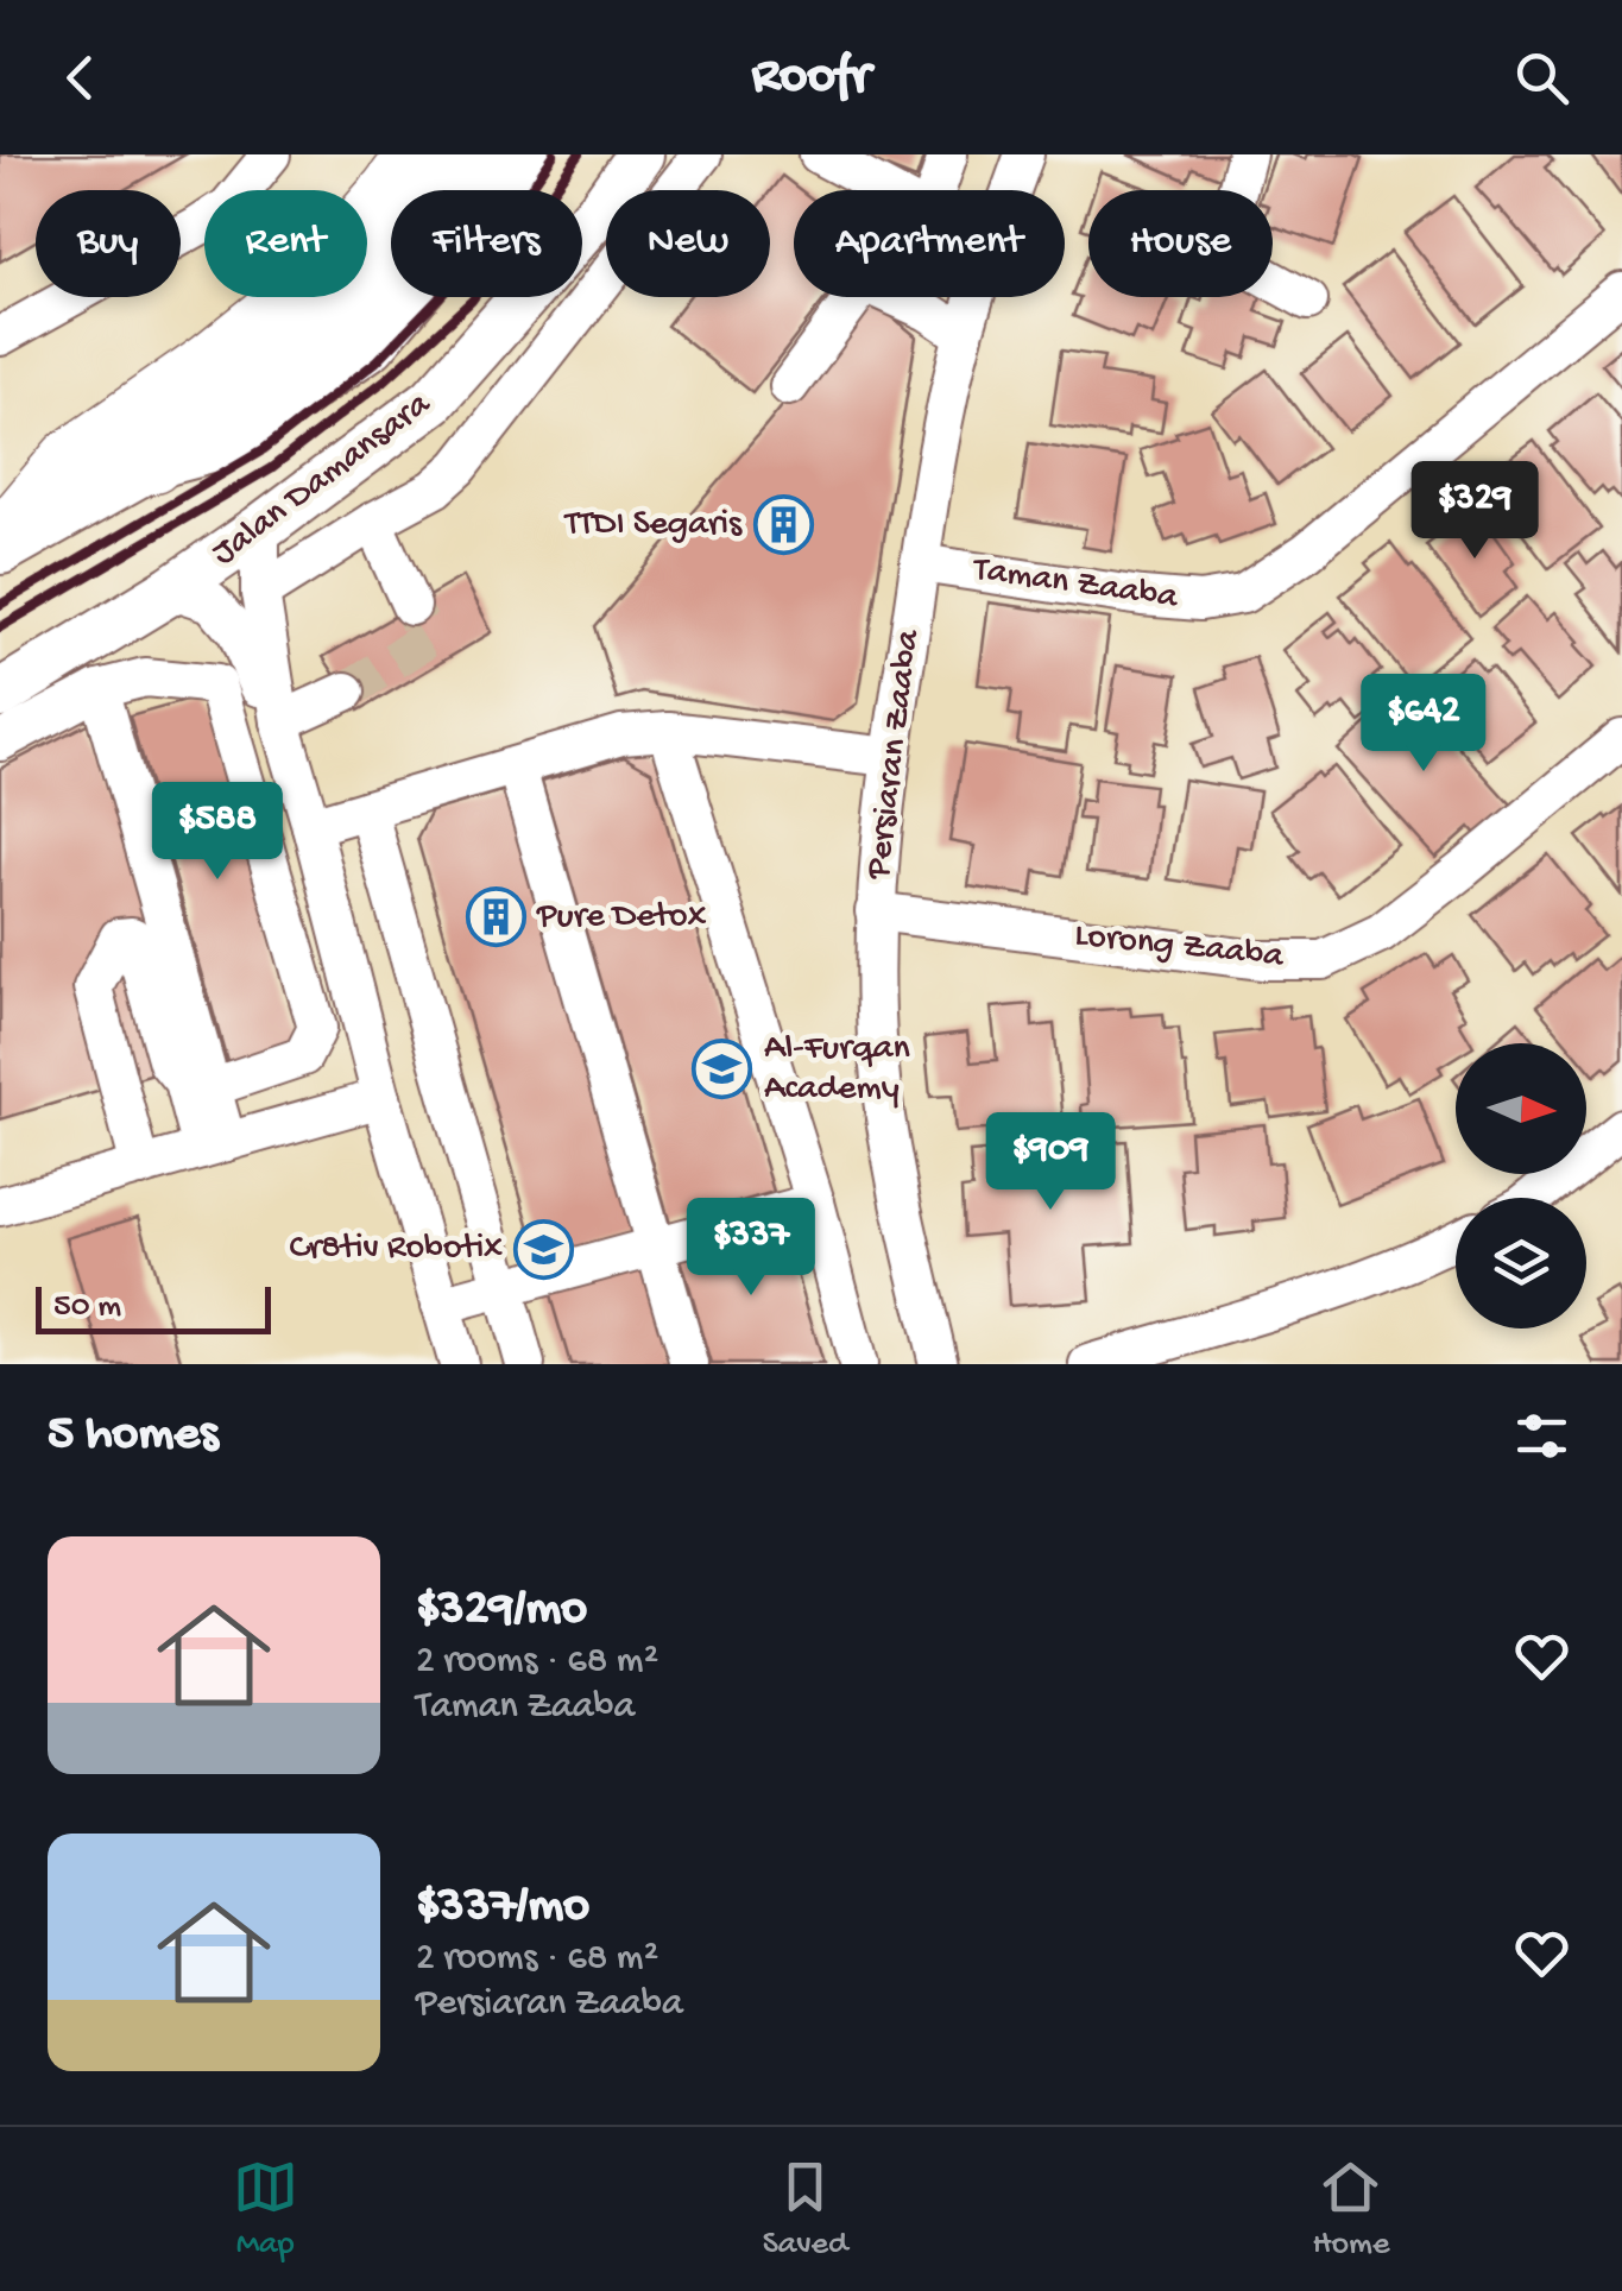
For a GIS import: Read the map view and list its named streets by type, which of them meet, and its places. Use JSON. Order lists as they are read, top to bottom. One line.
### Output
{"streets":{"main road":["Jalan Damansara"],"street":["Taman Zaaba","Persiaran Zaaba","Lorong Zaaba"]},"crossings":[["Taman Zaaba","Persiaran Zaaba"],["Persiaran Zaaba","Lorong Zaaba"]],"places":{"building":["TTDI Segaris","Pure Detox"],"school or university":["Al-Furqan Academy","Cr8tiv Robotix"]},"scale_bar":"50 m","north":"right","page":{"header":"Roofr","chip":["Buy","Rent","Filters","New","Apartment","House"],"price":["$329","$642","$588","$909","$337"],"scale":"50 m","heading":"5 homes","list":[{"name":"$329/mo","note":"2 rooms · 68 m² · Taman Zaaba"},{"name":"$337/mo","note":"2 rooms · 68 m² · Persiaran Zaaba"}],"tabs":["Map","Saved","Home"]}}
